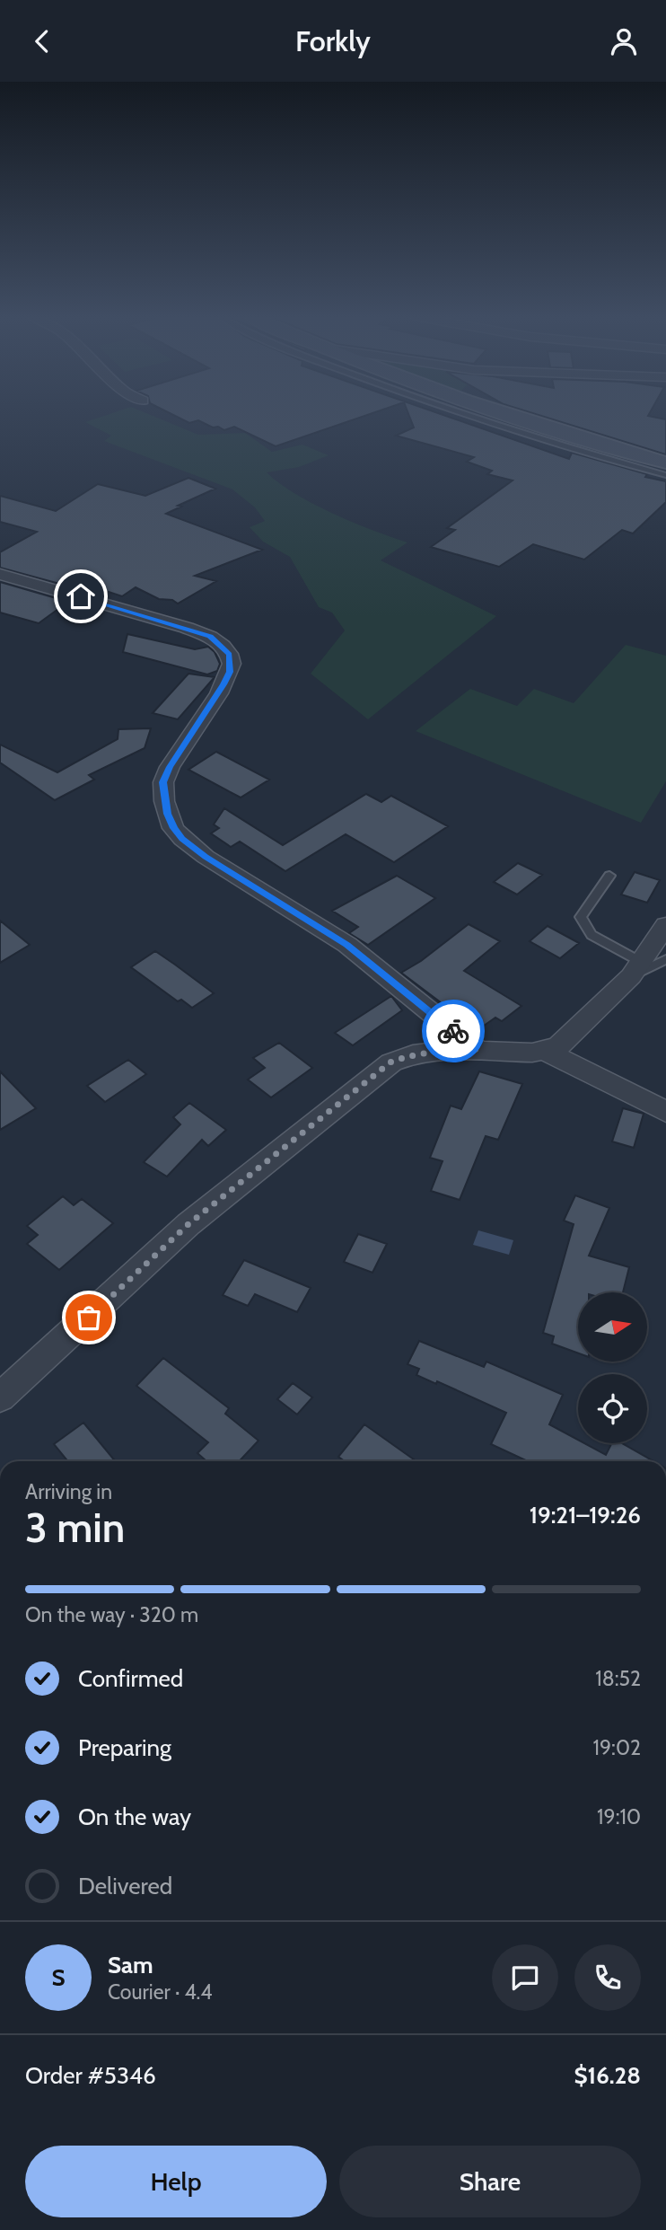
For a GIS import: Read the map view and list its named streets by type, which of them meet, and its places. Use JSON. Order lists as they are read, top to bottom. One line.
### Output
{"north":"right","page":{"header":"Forkly","heading":["3 min","Arriving in","19:21–19:26"],"panel":["Sam","Courier · 4.4","Order #5346","$16.28"],"bar":"On the way · 320 m","list":[["Confirmed","18:52"],["Preparing","19:02"],["On the way","19:10"],"Delivered"],"round":"S","buttons":["Help","Share"]}}
